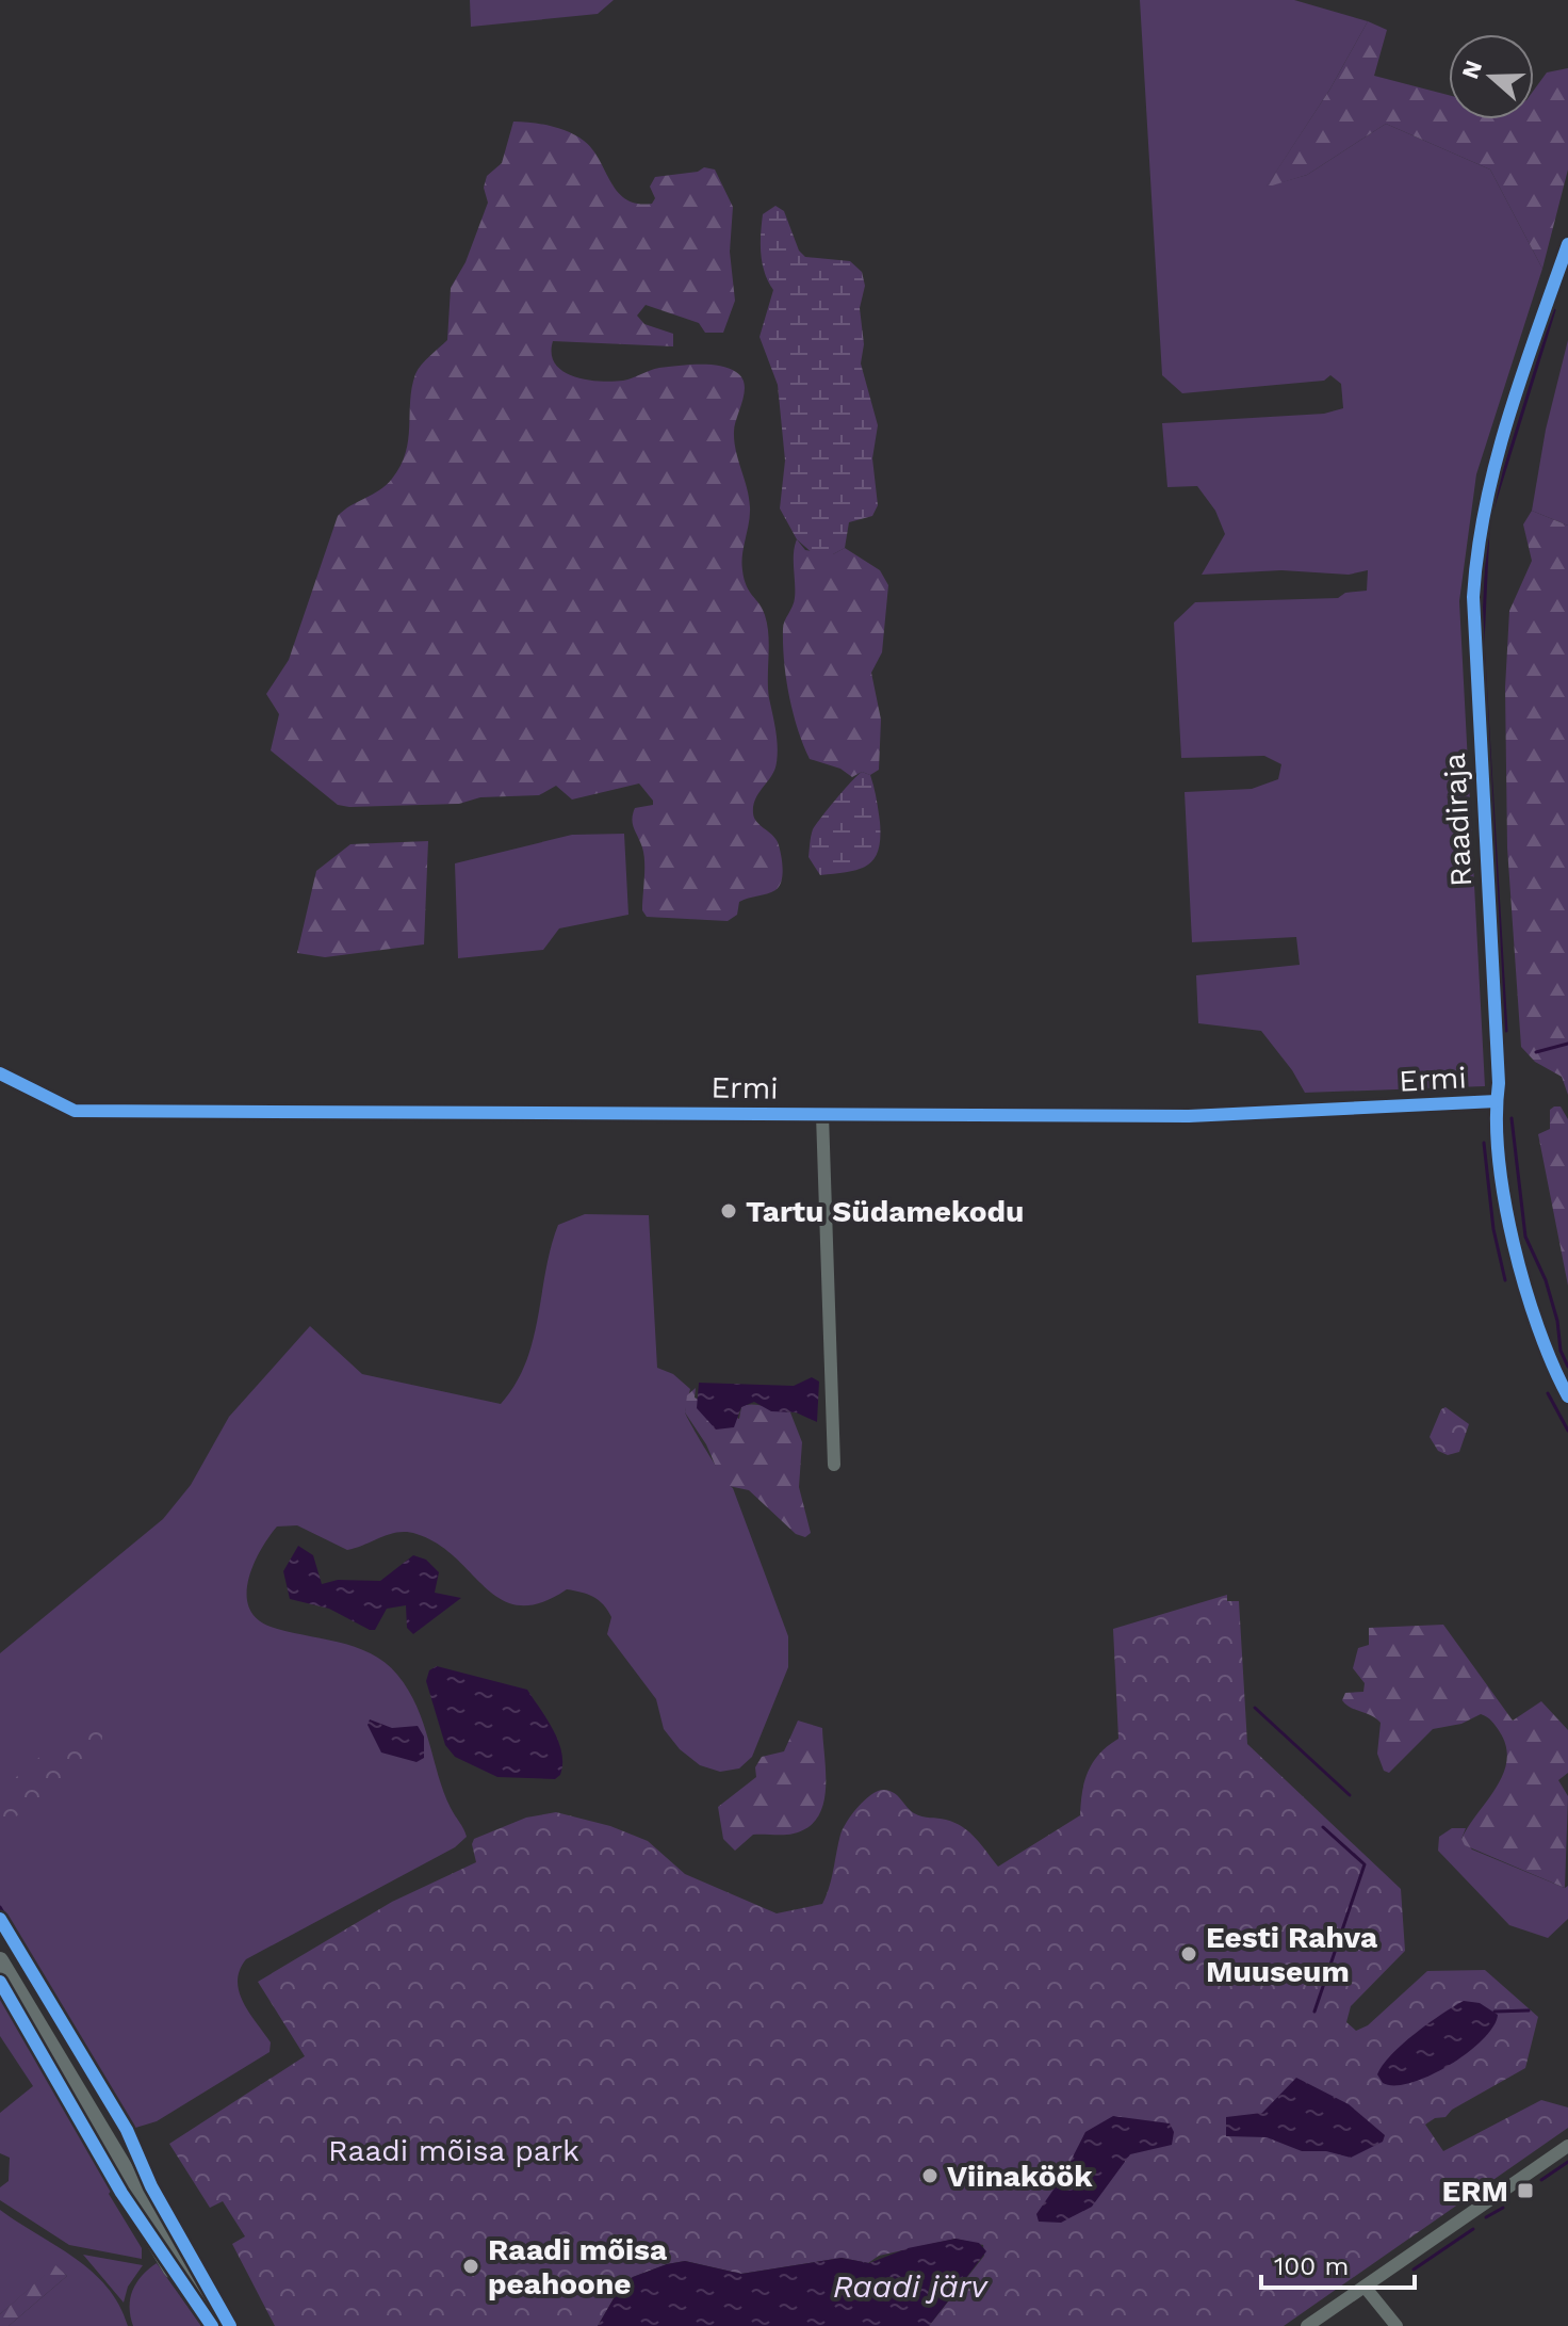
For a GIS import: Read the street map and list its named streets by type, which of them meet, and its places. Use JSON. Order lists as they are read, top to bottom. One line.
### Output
{"streets":{"street":["Raadiraja","Ermi"]},"crossings":[["Raadiraja","Ermi"]],"water":["Raadi järv"],"parks":["Raadi mõisa park"],"places":{"other":["Tartu Südamekodu","Eesti Rahva Muuseum","Viinaköök","Raadi mõisa peahoone"],"transit":["ERM"]},"scale_bar":"100 m","north":"left"}
